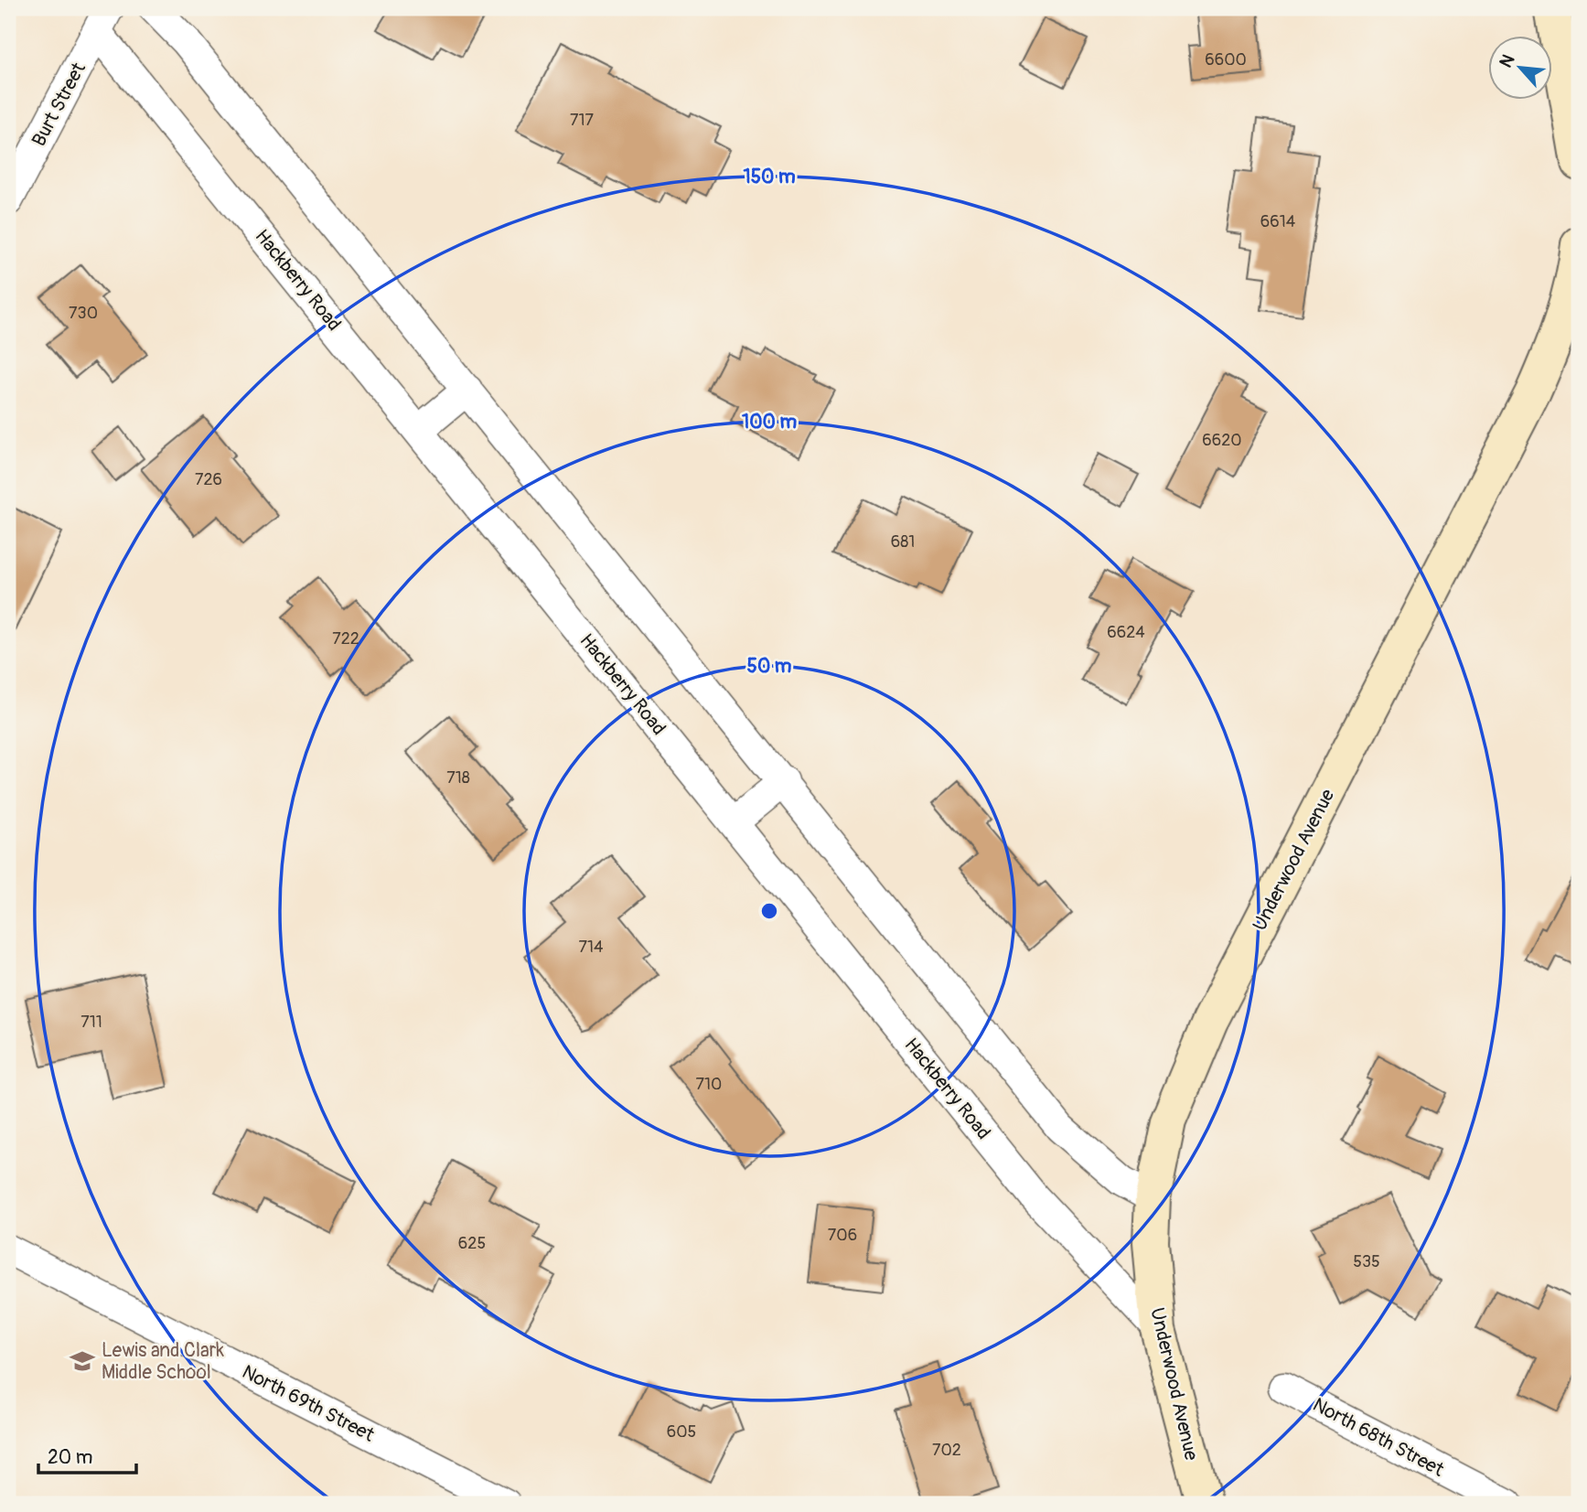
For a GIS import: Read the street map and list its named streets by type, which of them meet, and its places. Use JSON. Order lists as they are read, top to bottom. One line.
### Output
{"streets":{"main road":["Underwood Avenue"],"street":["Burt Street","Hackberry Road","North 69th Street","North 68th Street"]},"crossings":[["Burt Street","Hackberry Road"],["Hackberry Road","Underwood Avenue"]],"places":{"school or university":["Lewis and Clark Middle School"]},"house_numbers":["6600","717","6614","730","6620","726","681","6624","722","718","714","711","710","706","625","535","605","702"],"scale_bar":"20 m","north":"top left","rings":["150 m","100 m","50 m"]}
